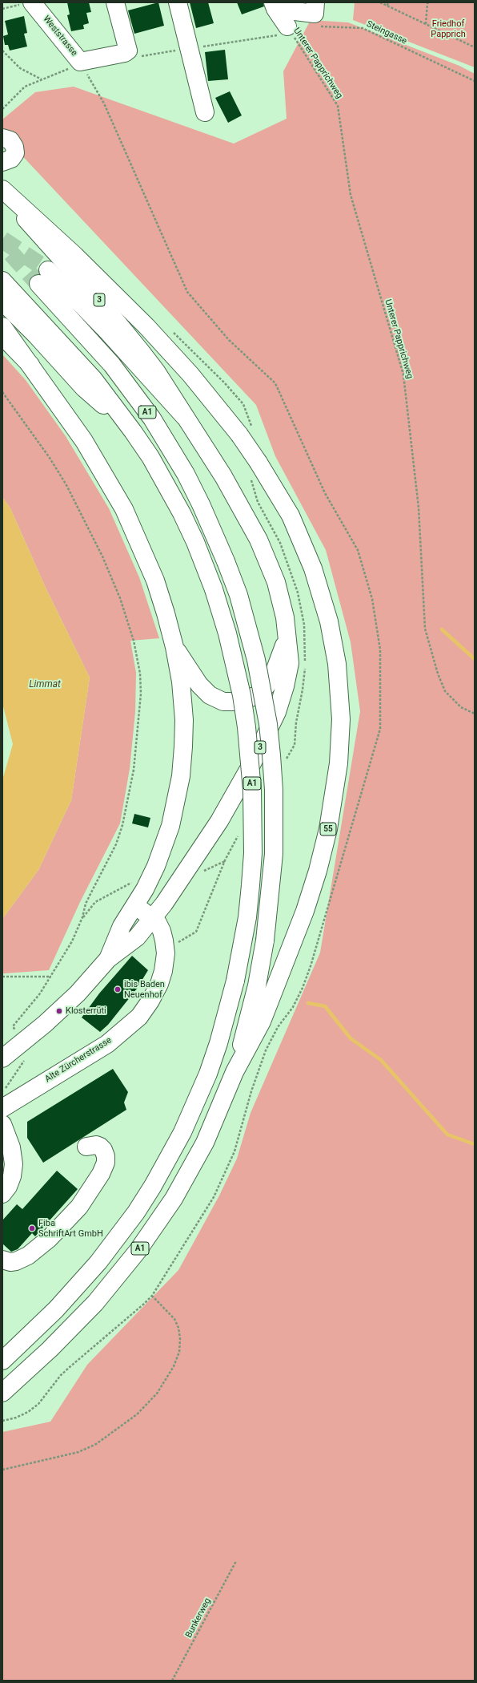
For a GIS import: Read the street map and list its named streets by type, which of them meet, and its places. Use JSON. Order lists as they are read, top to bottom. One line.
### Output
{"streets":{"main road":["Weststrasse","3","A1","55","Alte Zürcherstrasse"],"path":["Steingasse","Unterer Papprichweg","Bunkerweg"]},"crossings":[["3","A1"],["3","Alte Zürcherstrasse"],["A1","55"]],"water":["Limmat"],"parks":["Friedhof Papprich"],"places":["ibis Baden Neuenhof","Klosterrüti","Fiba SchriftArt GmbH"]}
